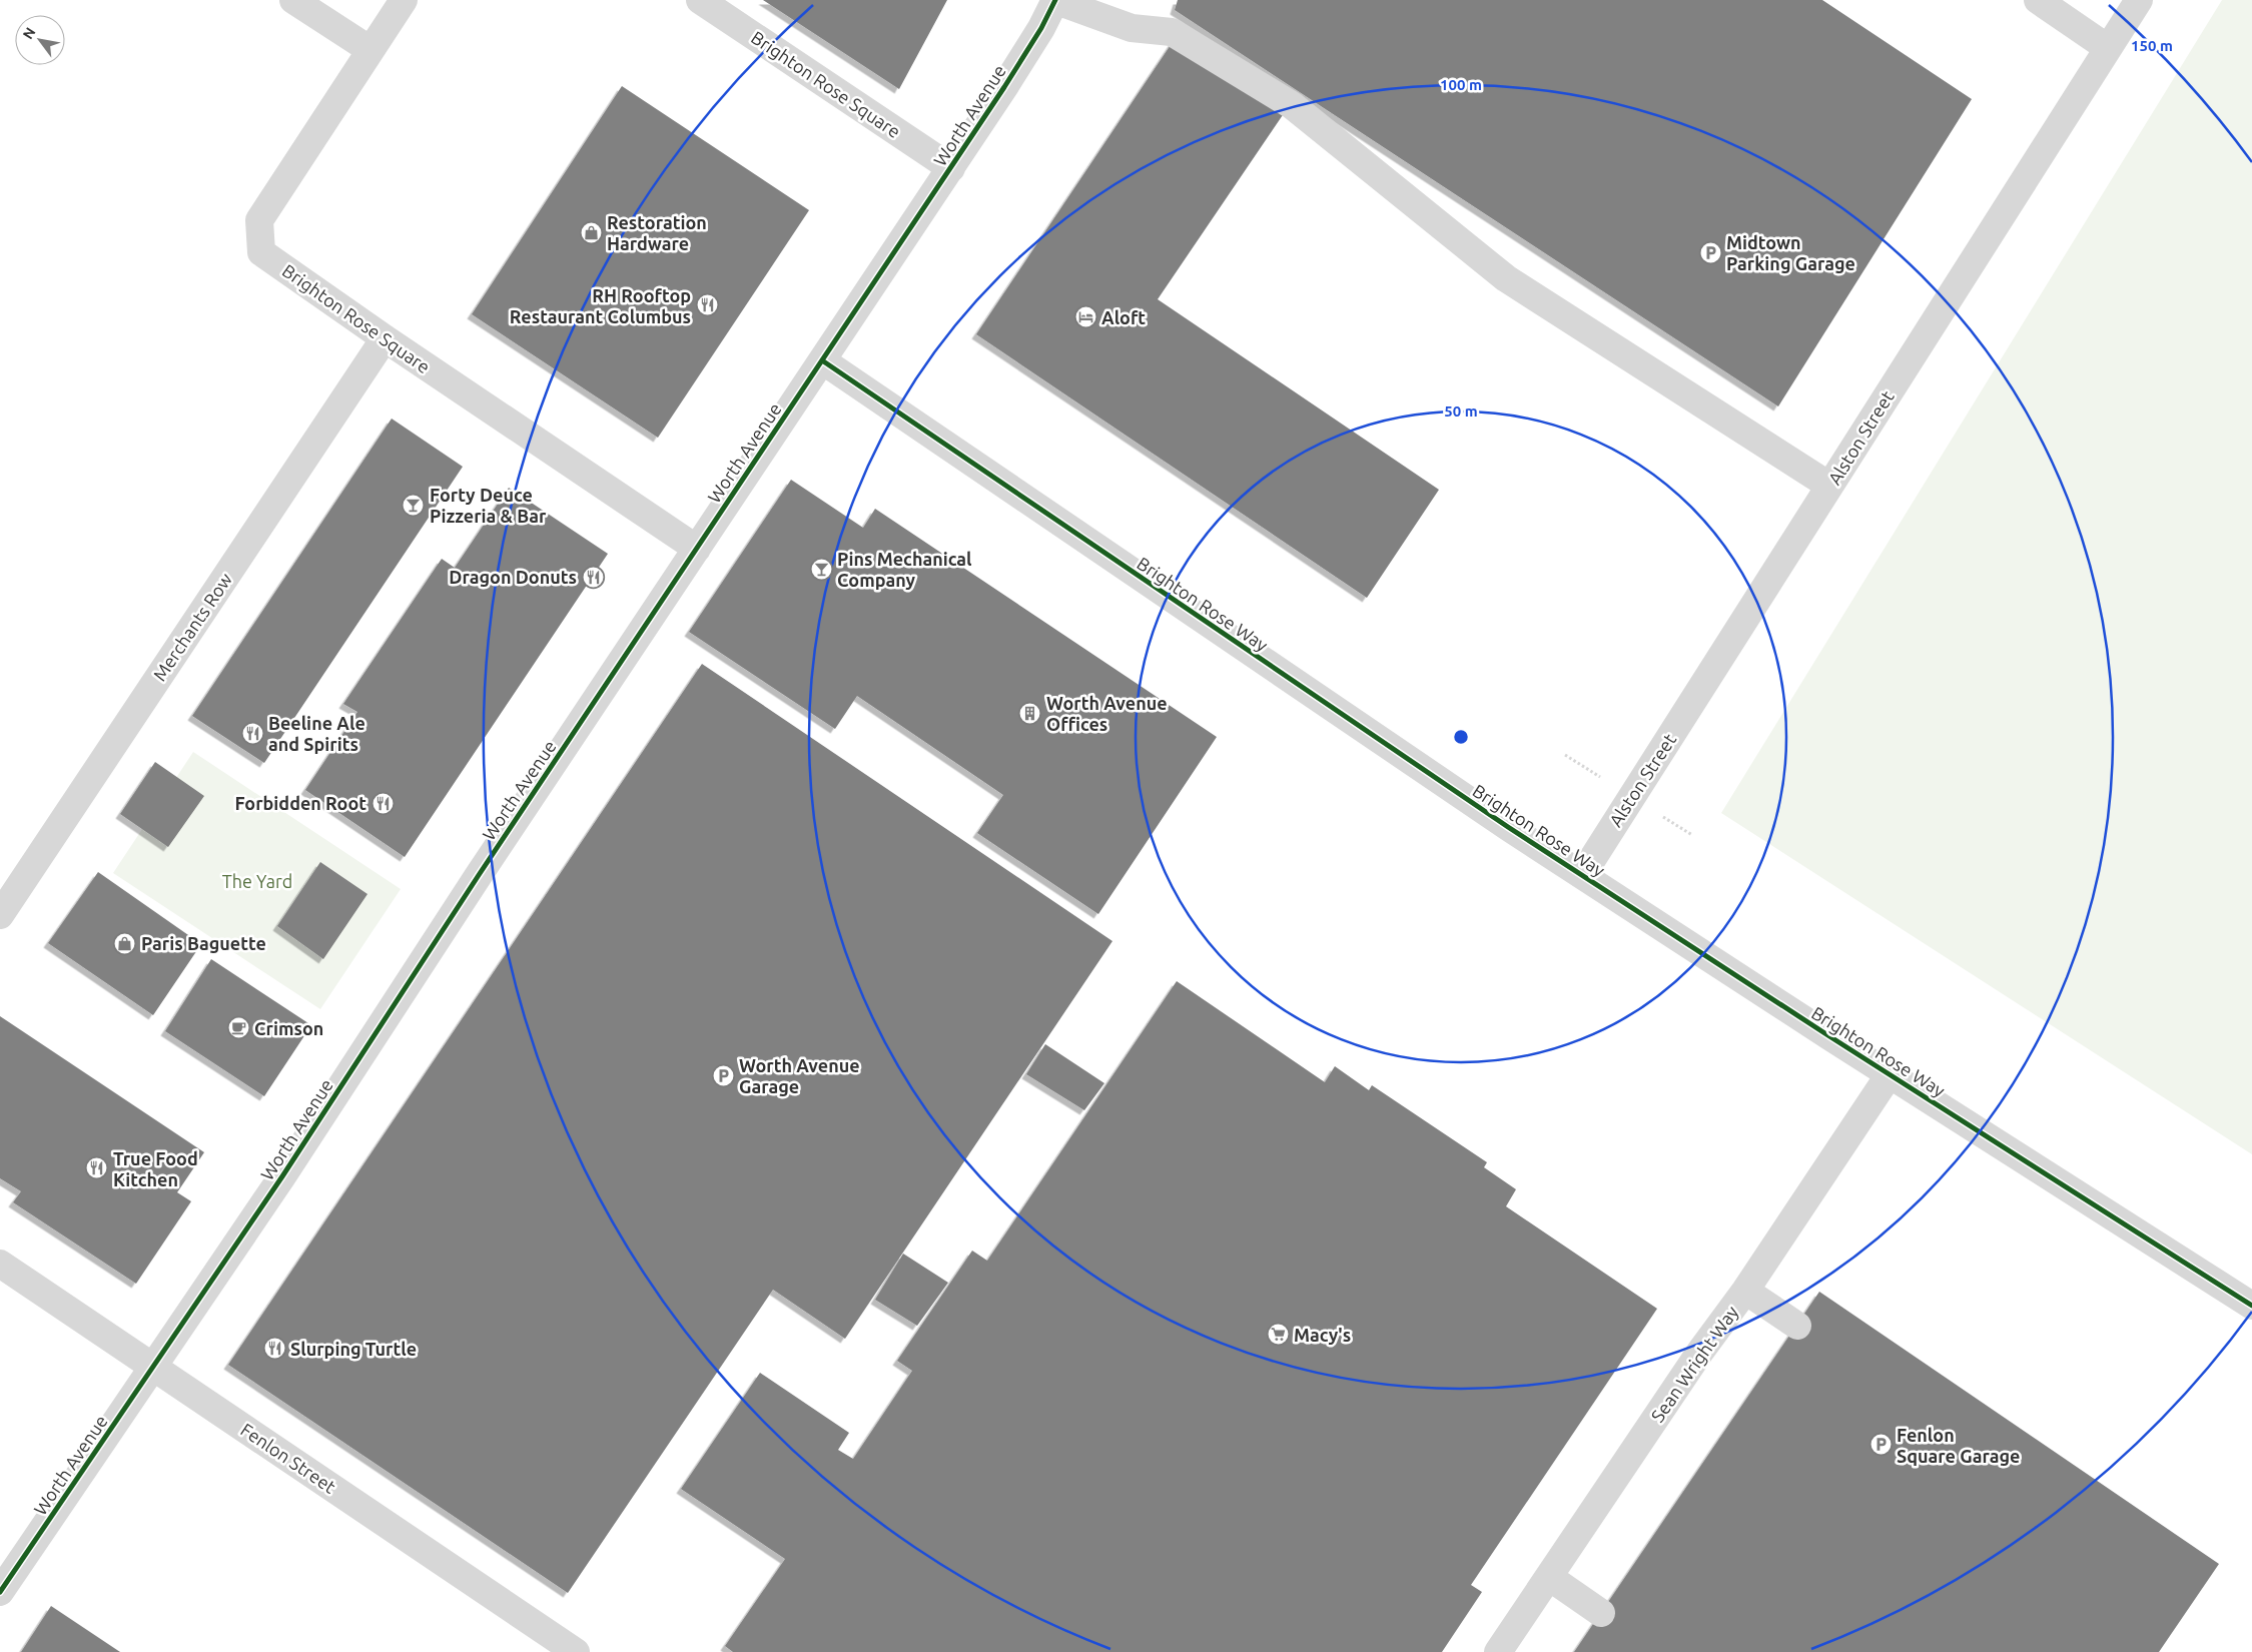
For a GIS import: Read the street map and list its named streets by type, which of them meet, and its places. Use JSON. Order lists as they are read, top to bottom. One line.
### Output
{"streets":{"street":["Brighton Rose Square","Worth Avenue","Alston Street","Brighton Rose Way","Merchants Row","Sean Wright Way","Fenlon Street"]},"crossings":[["Brighton Rose Square","Worth Avenue"],["Brighton Rose Square","Merchants Row"],["Worth Avenue","Brighton Rose Way"],["Worth Avenue","Fenlon Street"],["Alston Street","Brighton Rose Way"],["Brighton Rose Way","Sean Wright Way"]],"parks":["The Yard"],"places":{"shop":["Restoration Hardware","Paris Baguette"],"parking":["Midtown Parking Garage","Worth Avenue Garage","Fenlon Square Garage"],"restaurant":["RH Rooftop Restaurant Columbus","Dragon Donuts","Beeline Ale and Spirits","Forbidden Root","True Food Kitchen","Slurping Turtle"],"hotel":["Aloft"],"bar":["Forty Deuce Pizzeria & Bar","Pins Mechanical Company"],"building":["Worth Avenue Offices"],"cafe":["Crimson"],"supermarket":["Macy's"]},"north":"top left","rings":["150 m","100 m","50 m"]}
